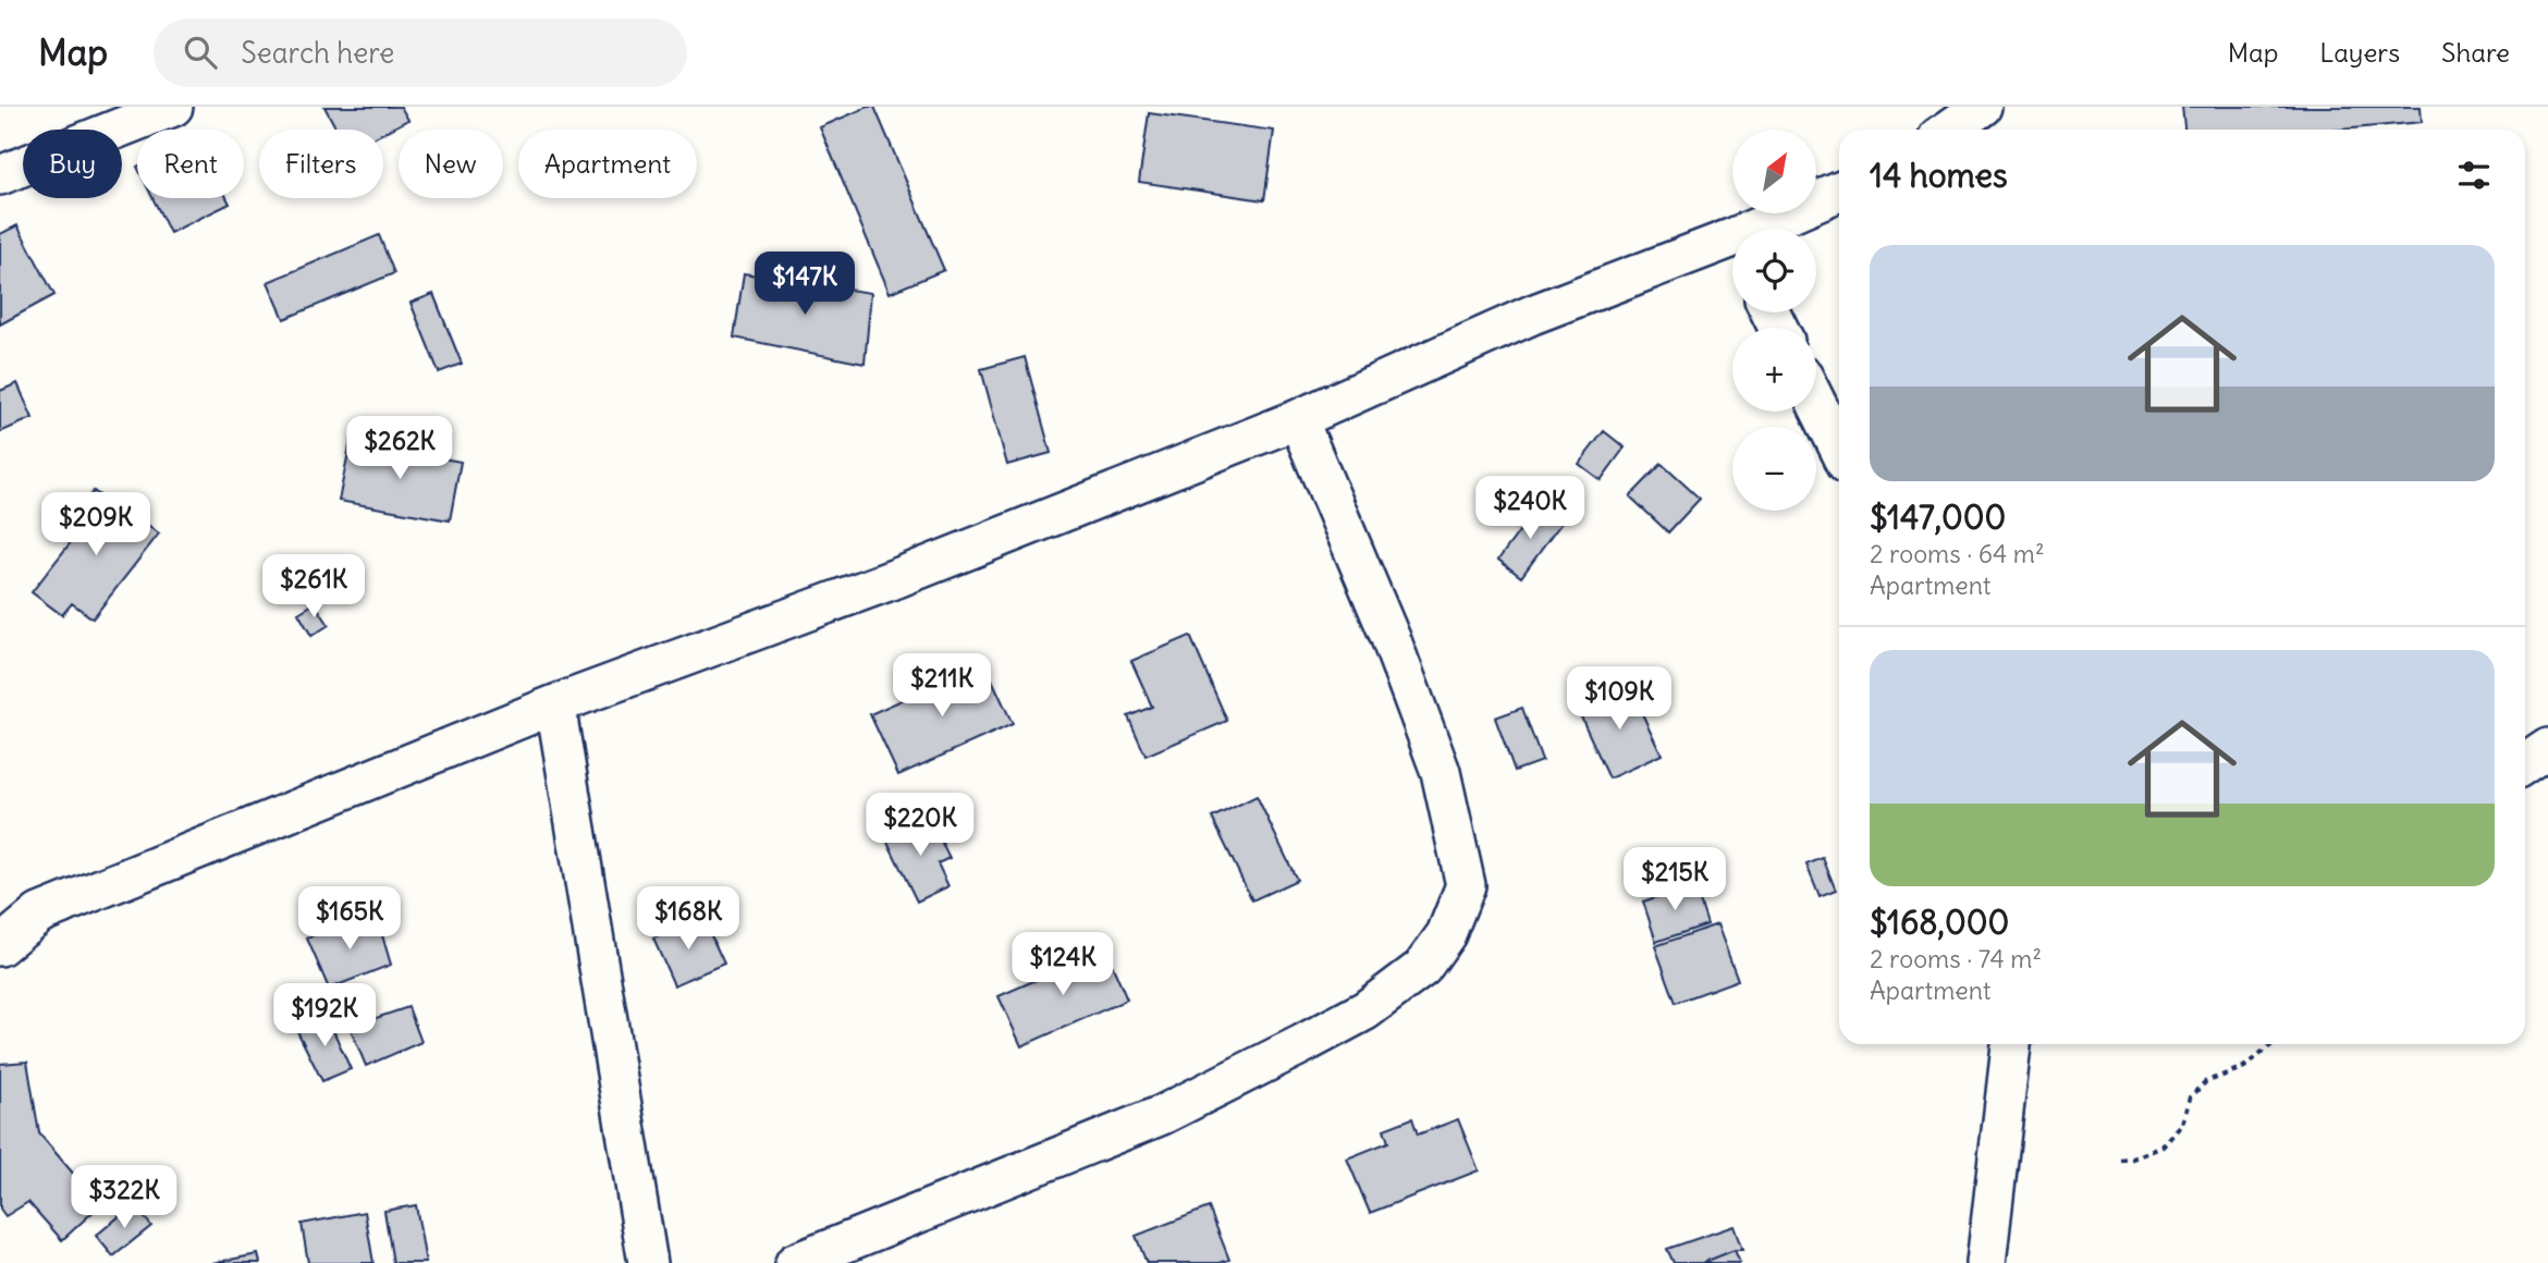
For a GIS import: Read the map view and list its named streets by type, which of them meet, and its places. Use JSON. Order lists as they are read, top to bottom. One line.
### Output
{"north":"top right","page":{"header":"Map","search":"Search here","nav":["Map","Layers","Share"],"map_buttons":["+","−"],"chip":["Buy","Rent","Filters","New","Apartment"],"heading":"14 homes","list":[{"name":"$147,000","note":"2 rooms · 64 m² · Apartment"},{"name":"$168,000","note":"2 rooms · 74 m² · Apartment"}],"price":["$147K","$262K","$240K","$209K","$261K","$211K","$109K","$220K","$215K","$165K","$168K","$124K","$192K","$322K"]}}
